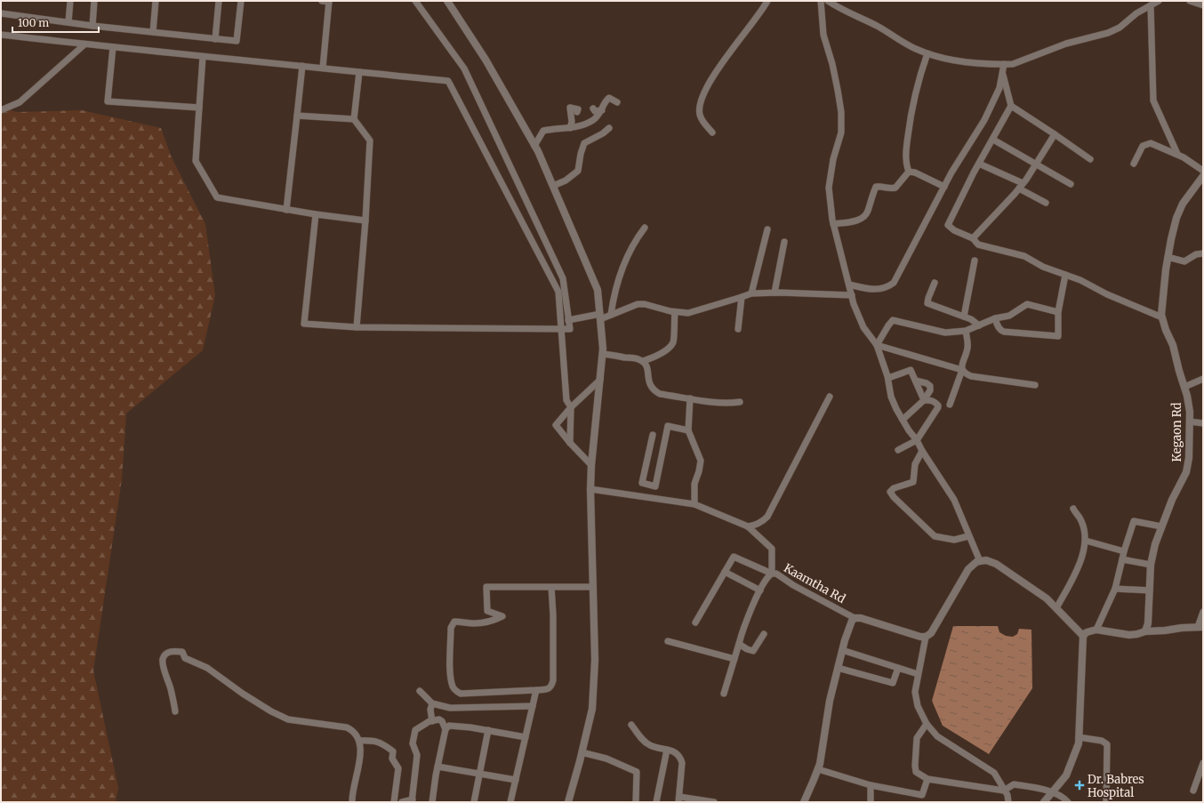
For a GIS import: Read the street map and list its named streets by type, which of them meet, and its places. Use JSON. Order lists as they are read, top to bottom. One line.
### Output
{"streets":{"street":["Kegaon Rd","Kaamtha Rd"]},"places":{"health":["Dr. Babres Hospital"]},"scale_bar":"100 m"}
